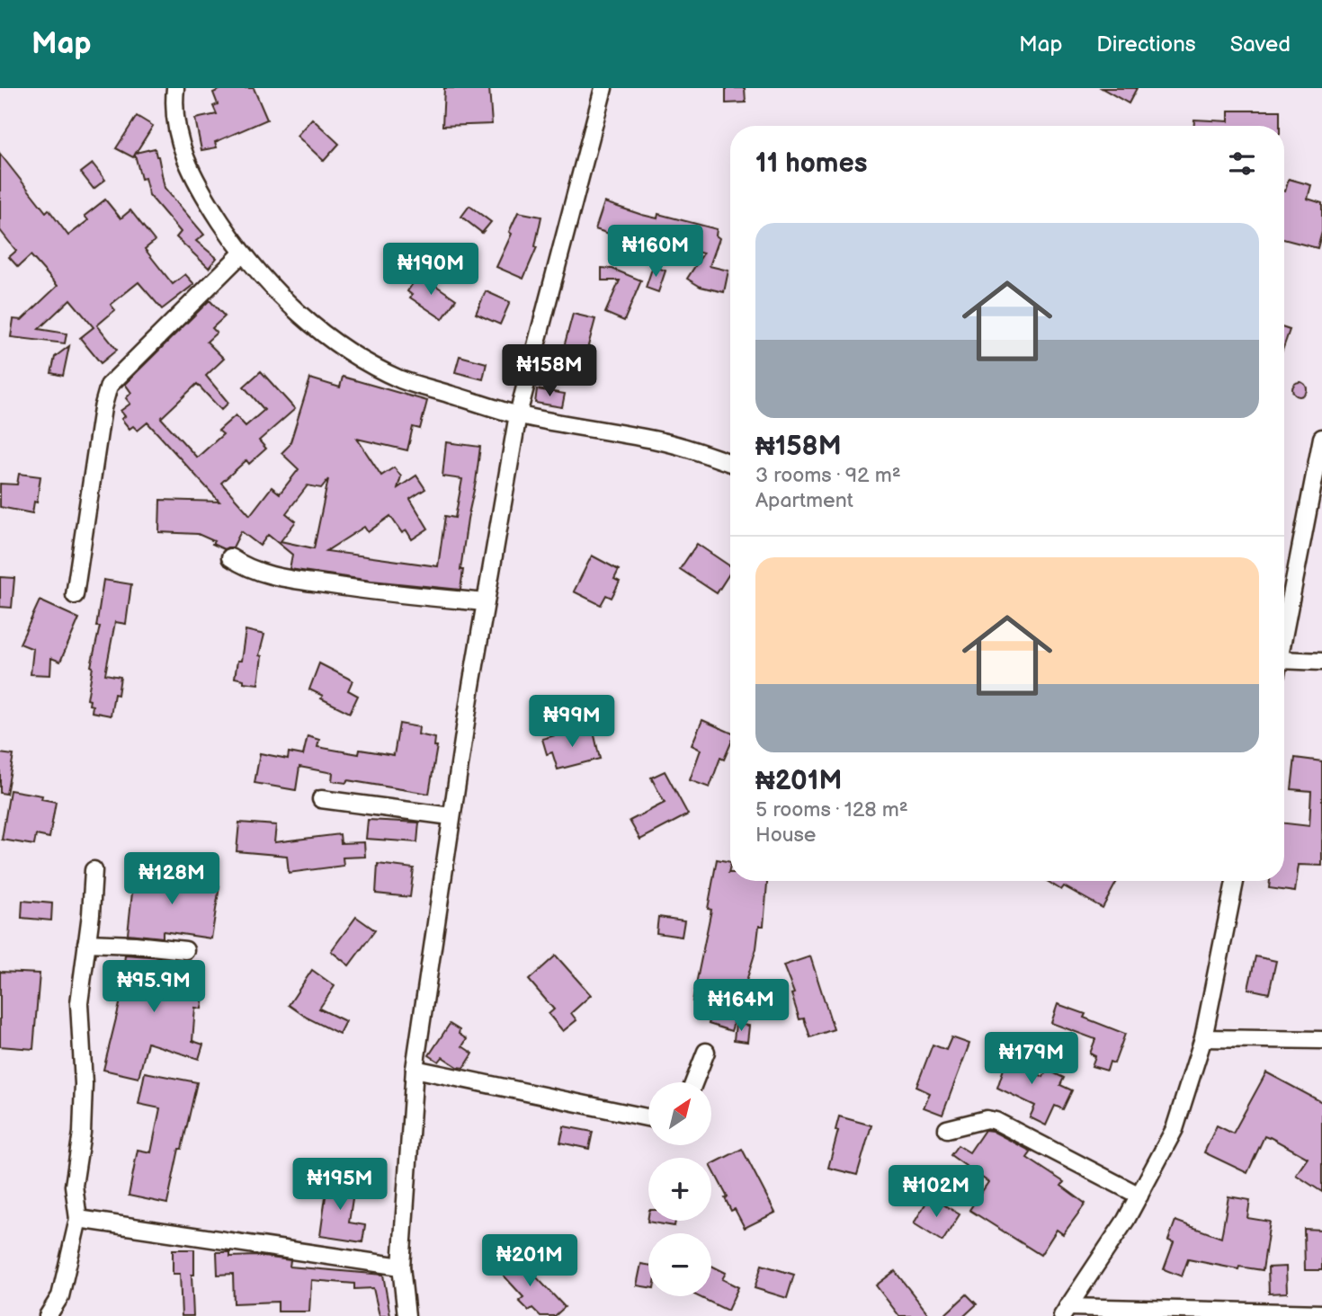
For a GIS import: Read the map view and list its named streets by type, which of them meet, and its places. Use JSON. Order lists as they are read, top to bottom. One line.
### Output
{"north":"top right","page":{"header":"Map","nav":["Map","Directions","Saved"],"heading":"11 homes","list":[{"name":"₦158M","note":"3 rooms · 92 m² · Apartment"},{"name":"₦201M","note":"5 rooms · 128 m² · House"}],"price":["₦160M","₦190M","₦158M","₦99M","₦128M","₦95.9M","₦164M","₦179M","₦195M","₦102M","₦201M"],"map_buttons":["+","−"]}}
